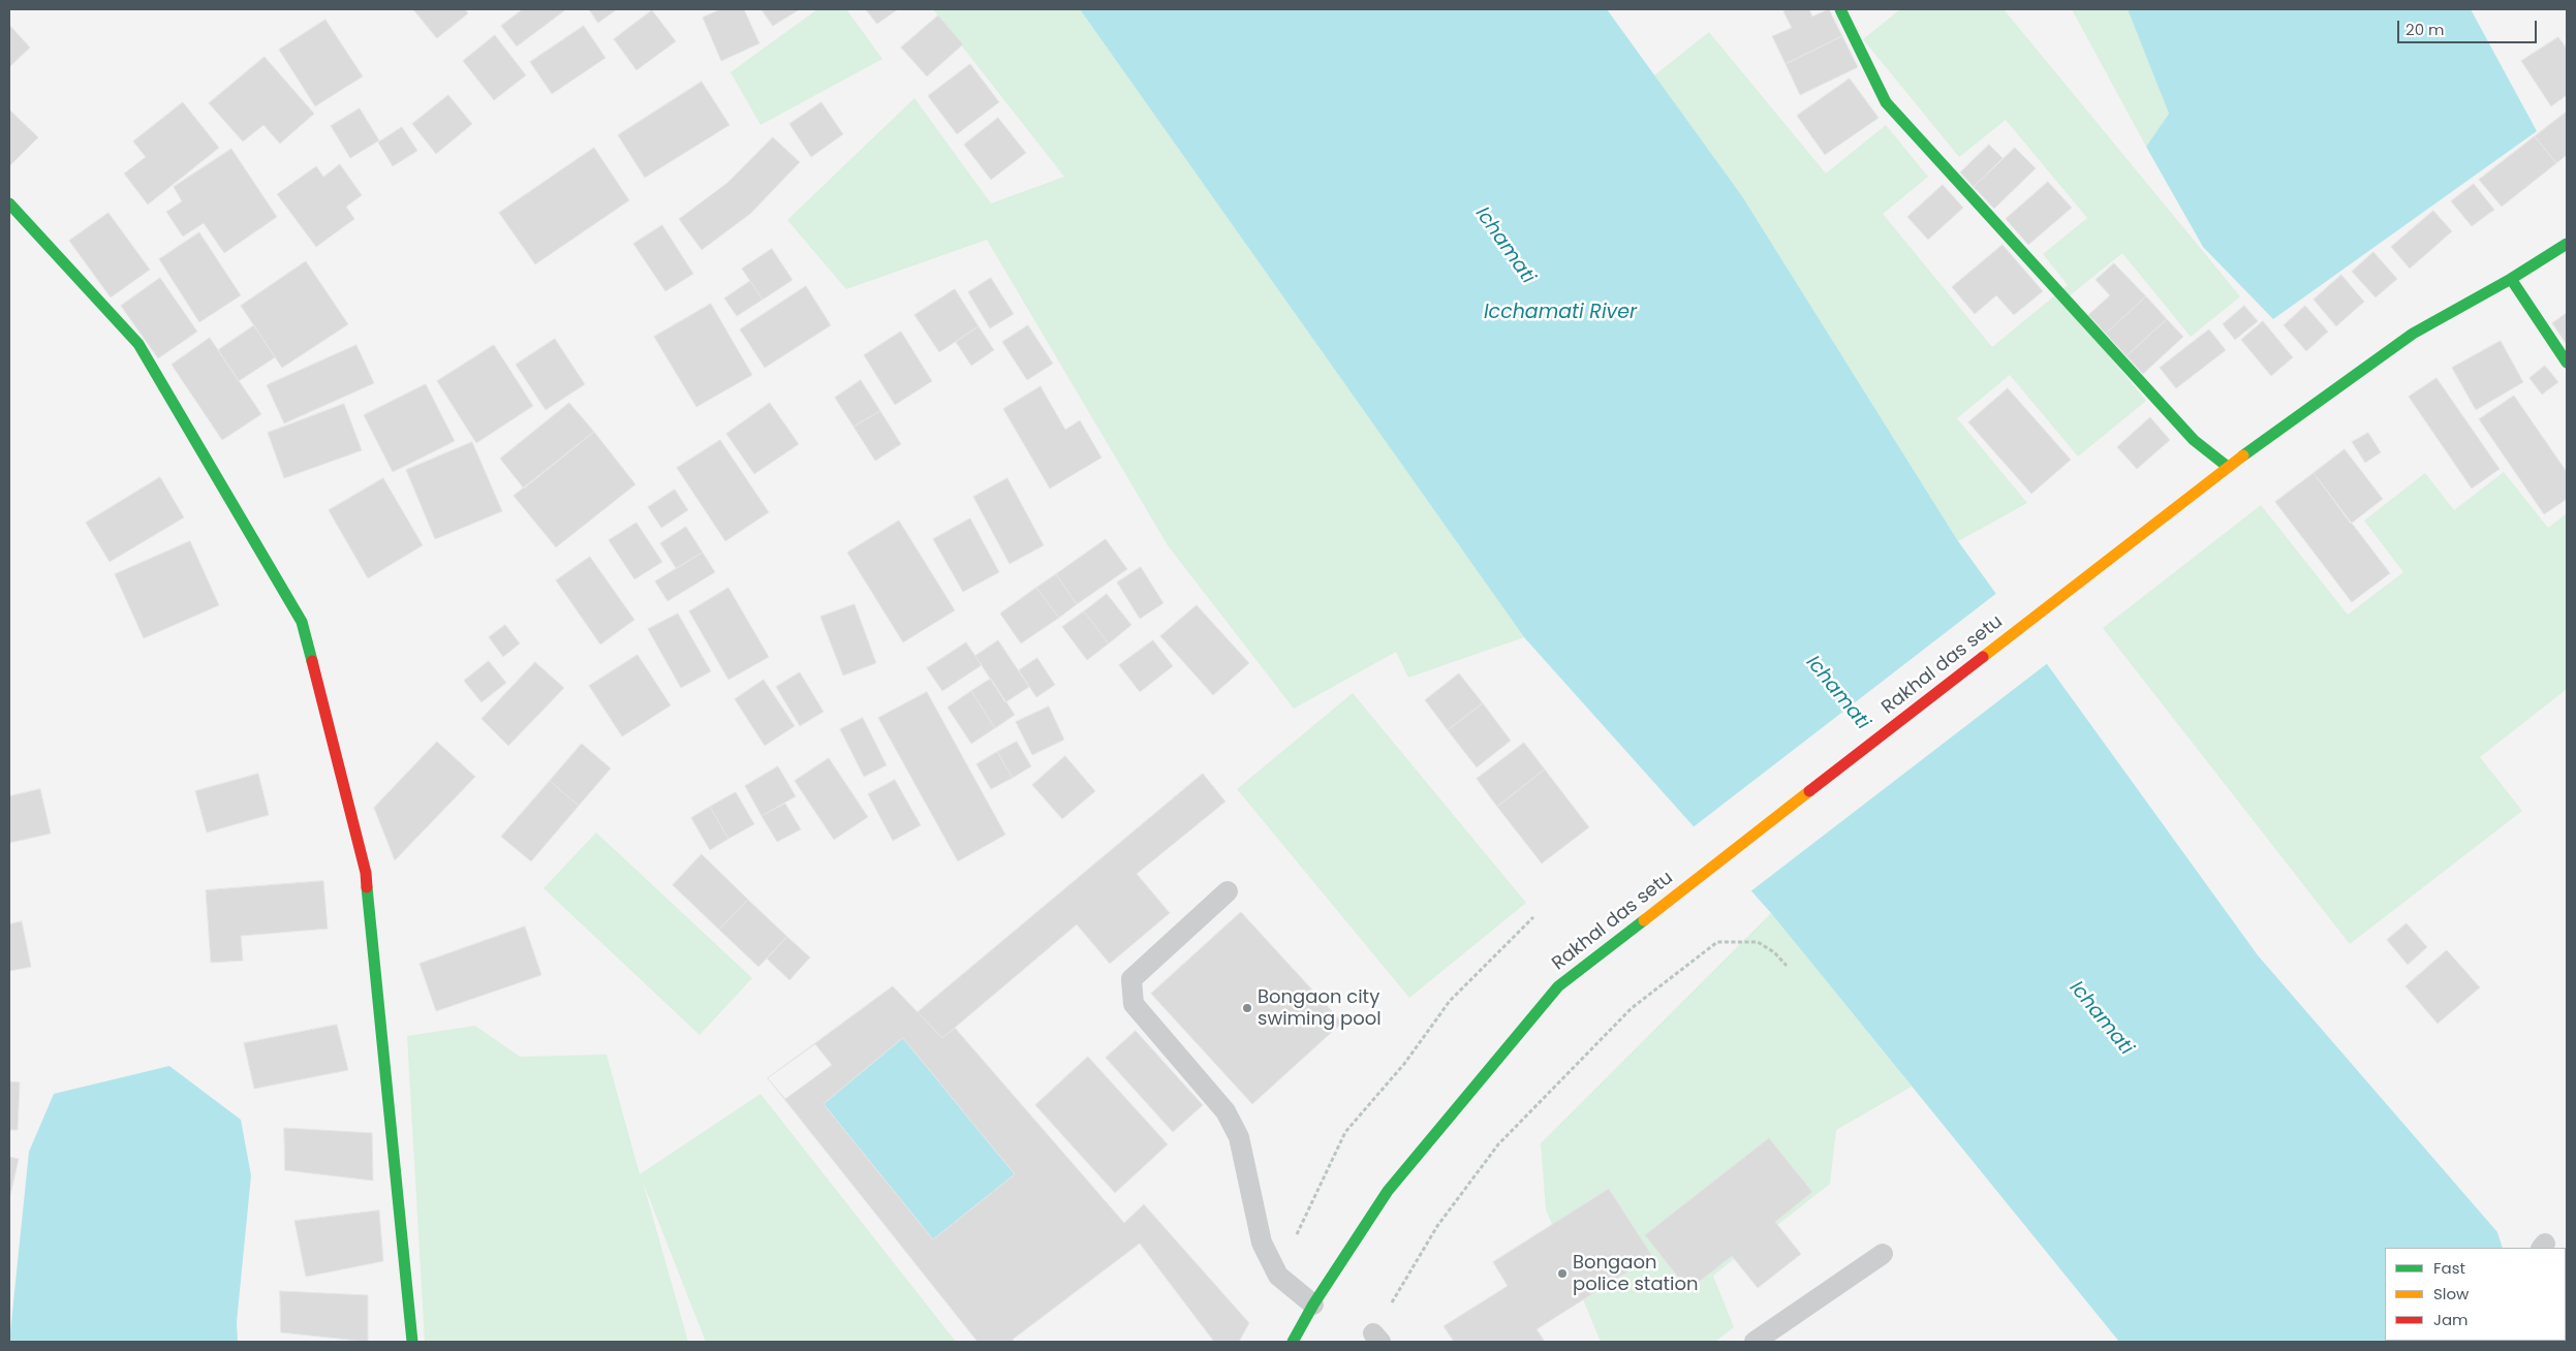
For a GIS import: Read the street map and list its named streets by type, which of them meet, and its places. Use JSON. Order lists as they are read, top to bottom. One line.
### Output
{"streets":{"main road":["Rakhal das setu"]},"water":["Ichamati","Icchamati River"],"places":["Bongaon city swiming pool","Bongaon police station"],"legend":["Fast","Slow","Jam"],"scale_bar":"20 m"}
